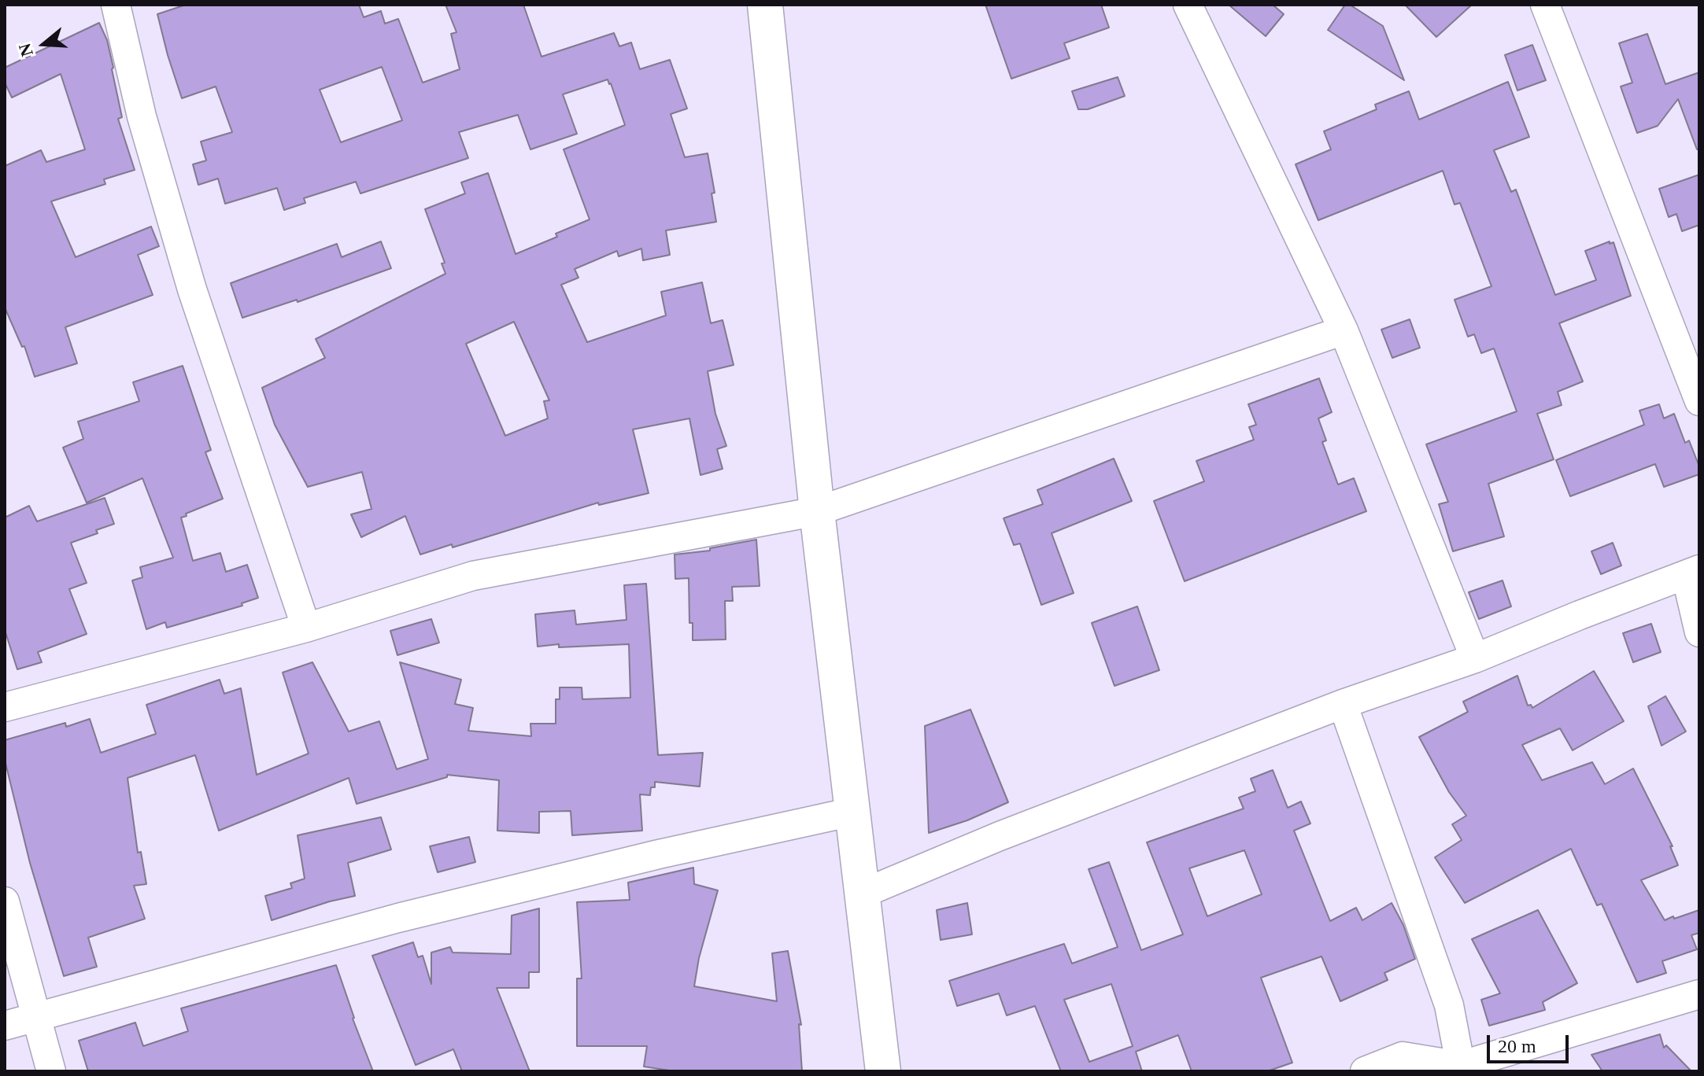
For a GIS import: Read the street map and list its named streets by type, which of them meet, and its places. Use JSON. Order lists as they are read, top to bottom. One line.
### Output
{"scale_bar":"20 m","north":"left"}
